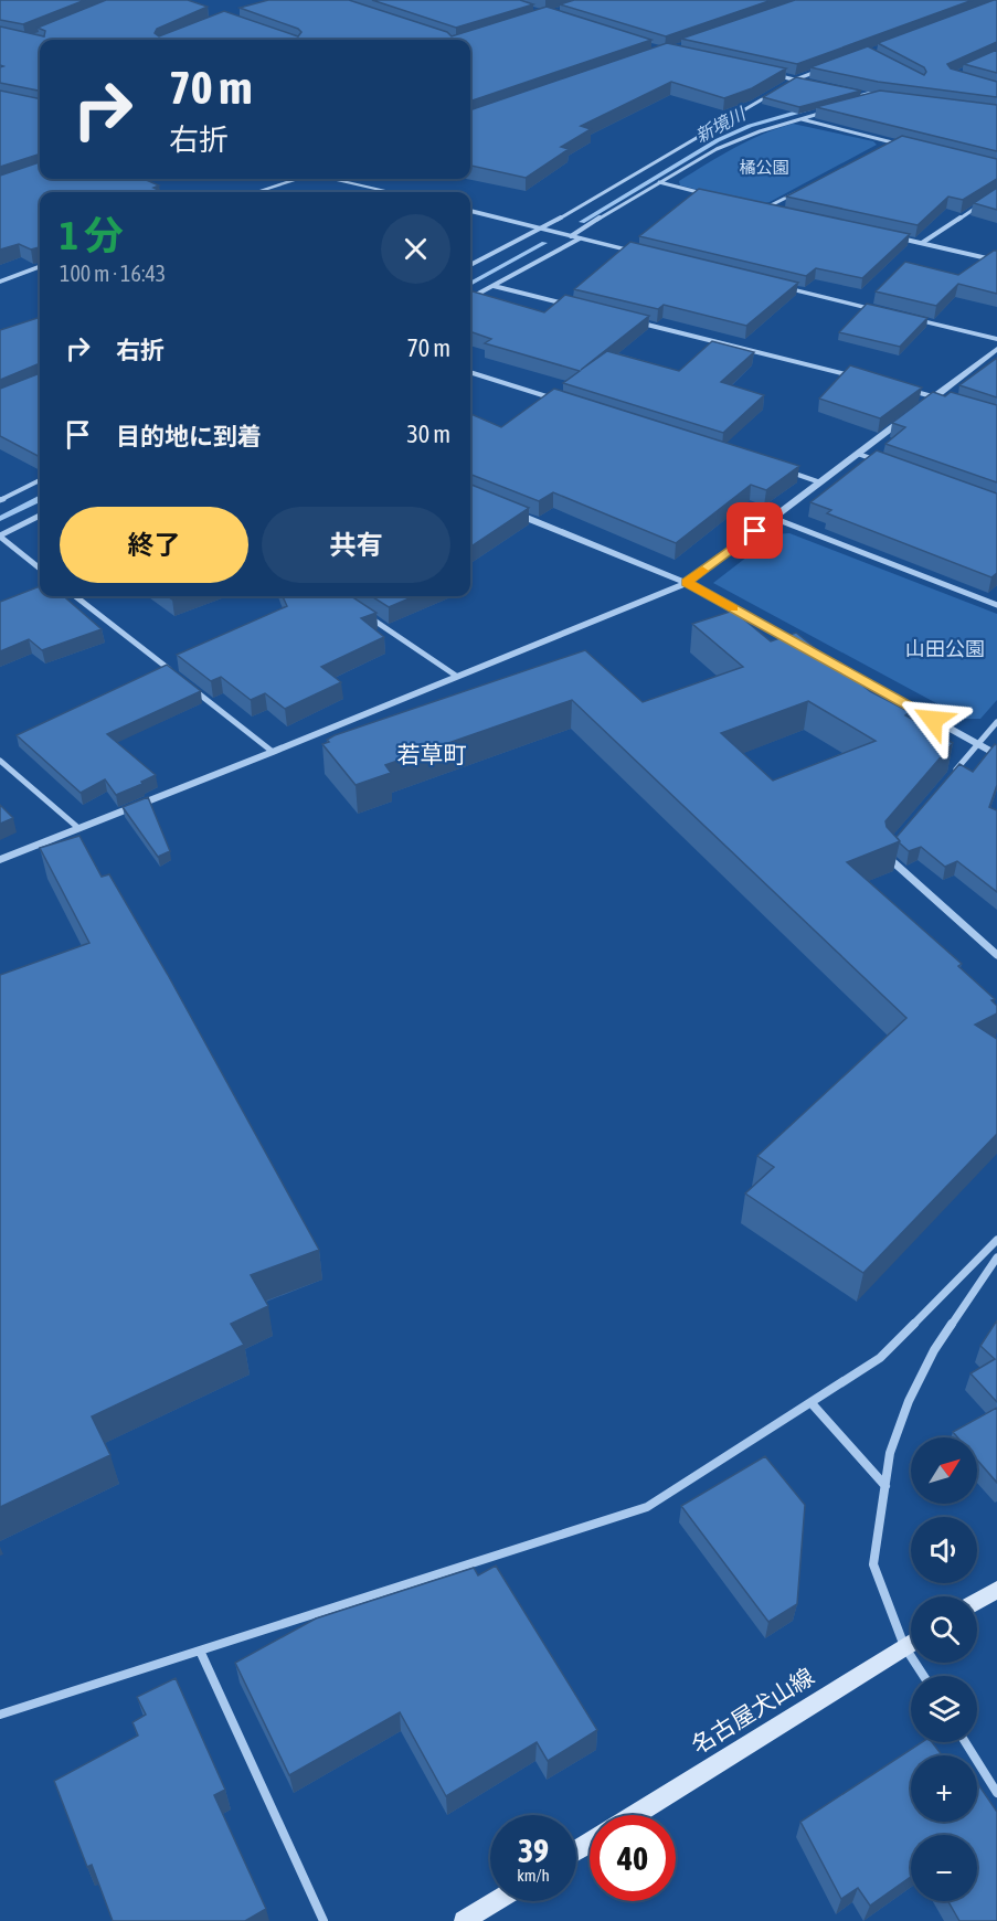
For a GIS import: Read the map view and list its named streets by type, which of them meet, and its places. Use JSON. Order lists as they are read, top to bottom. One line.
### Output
{"streets":{"main road":["名古屋犬山線"]},"districts":["若草町"],"water":["新境川"],"parks":["橘公園","山田公園"],"north":"top right","page":{"turn":["70 m","右折"],"heading":["1 分","100 m · 16:43"],"list":[{"name":"右折","value":"70 m"},{"name":"目的地に到着","value":"30 m"}],"buttons":["終了","共有"],"map_buttons":["+","−"],"speed":"39 km/h","limit":"40"}}
